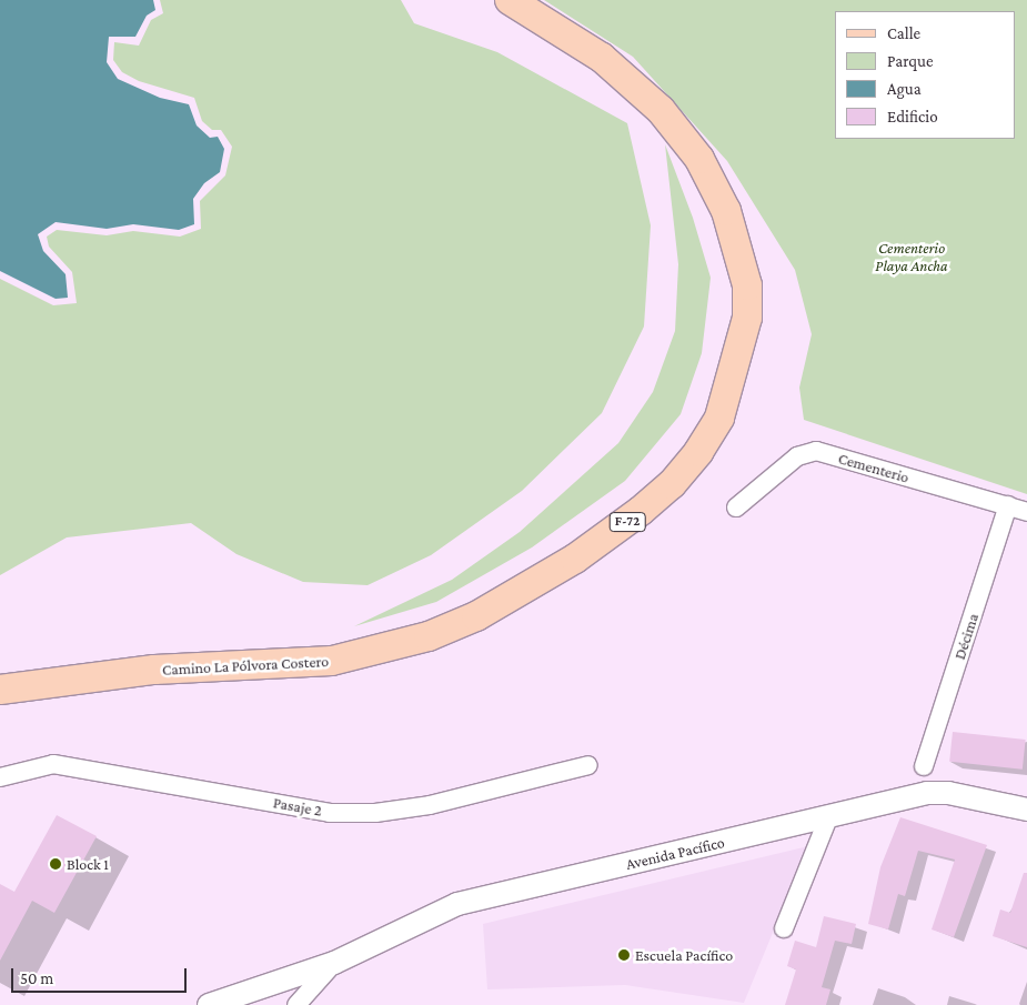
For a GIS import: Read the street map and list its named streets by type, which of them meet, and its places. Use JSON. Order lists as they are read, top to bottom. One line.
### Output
{"streets":{"main road":["F-72","Camino La Pólvora Costero"],"street":["Cementerio","Décima","Pasaje 2","Avenida Pacífico"]},"crossings":[["Cementerio","Décima"]],"parks":["Cementerio Playa Ancha"],"places":["Block 1","Escuela Pacífico"],"legend":["Calle","Parque","Agua","Edificio"],"scale_bar":"50 m"}
